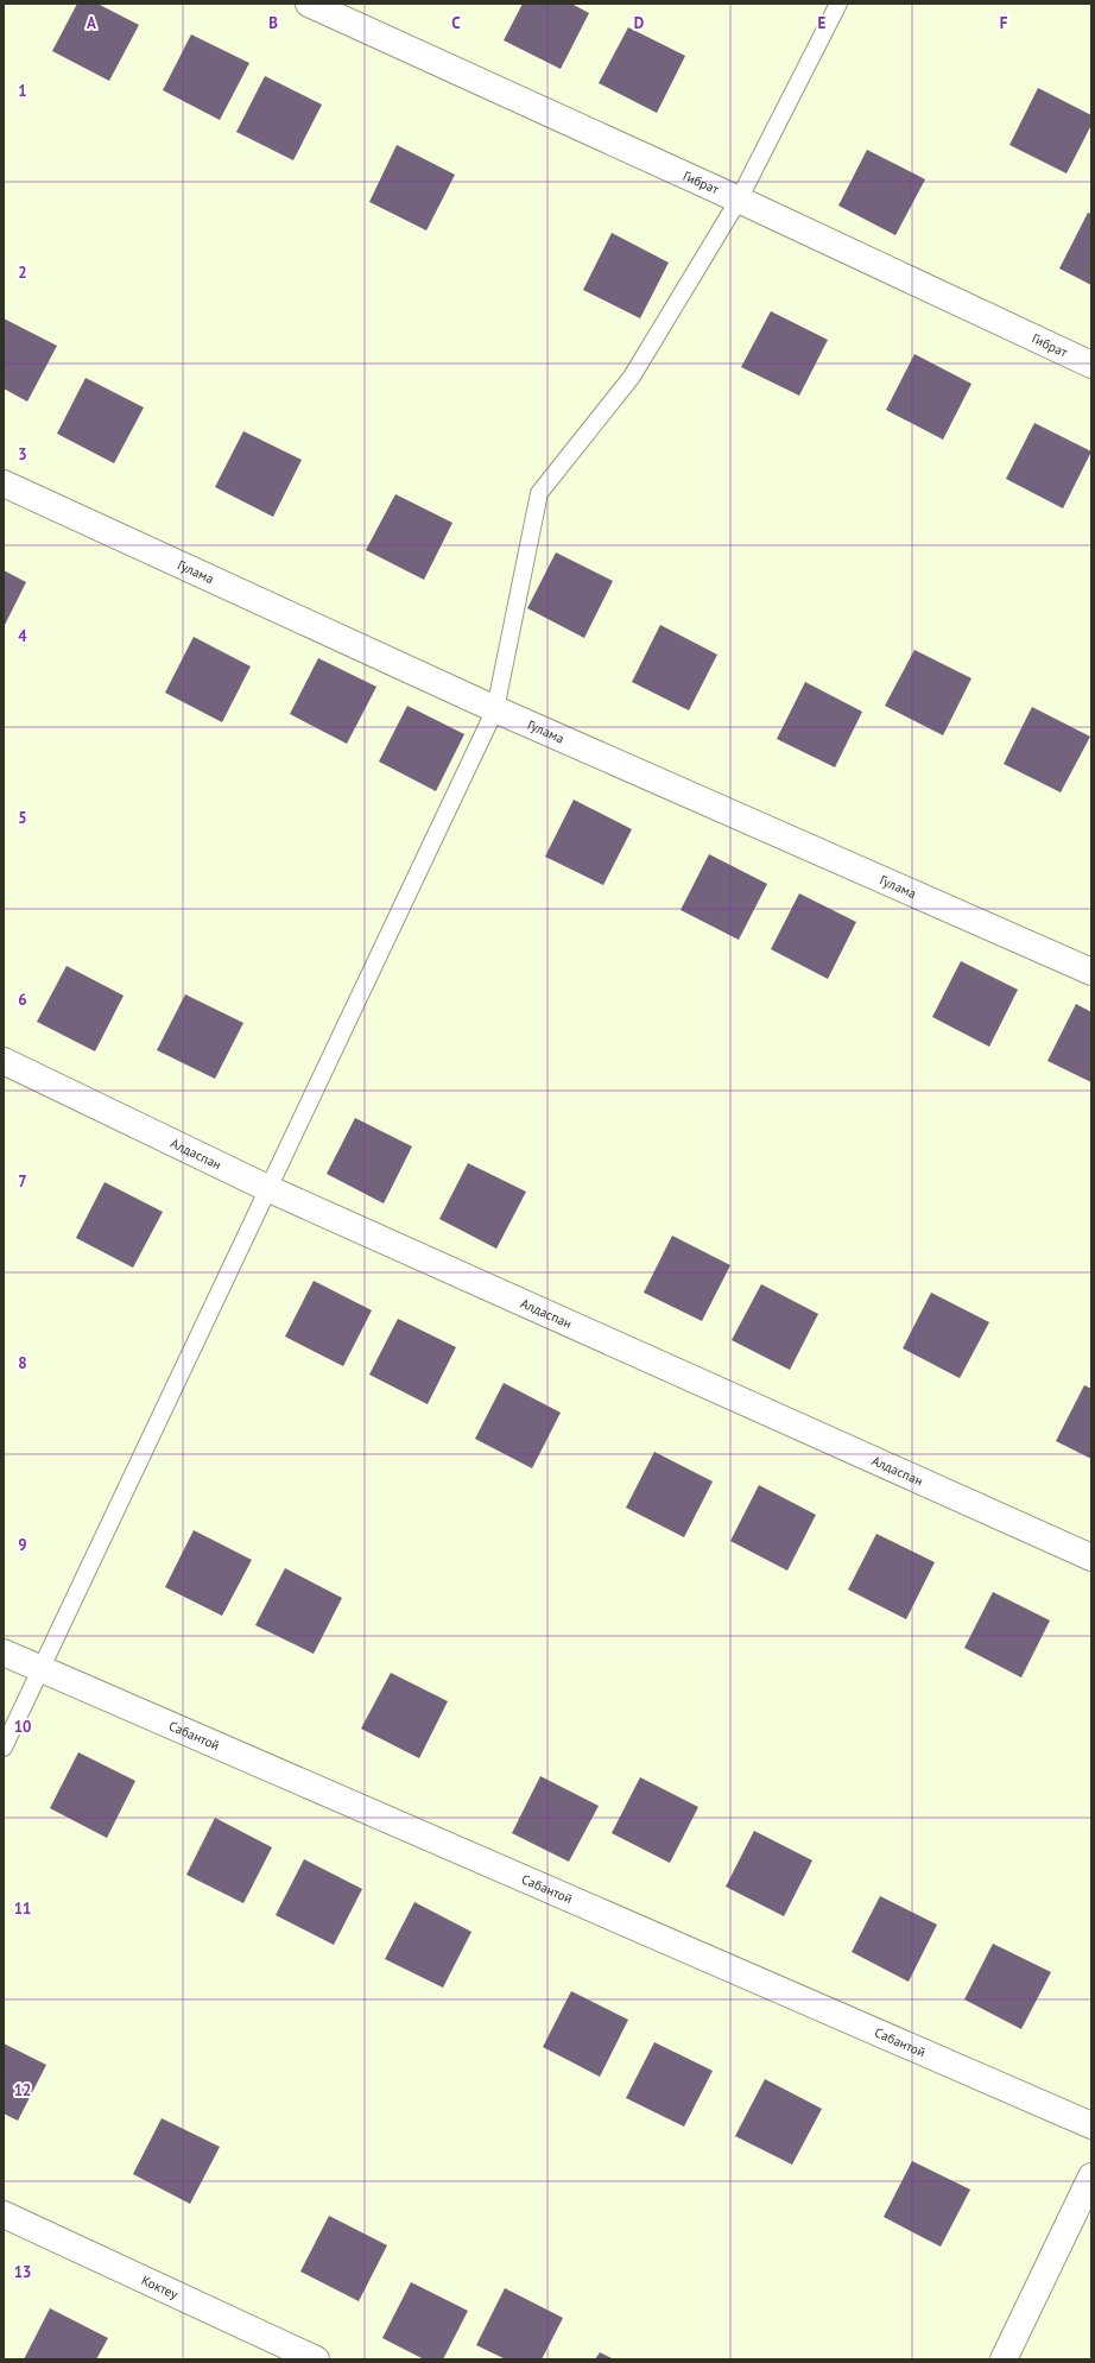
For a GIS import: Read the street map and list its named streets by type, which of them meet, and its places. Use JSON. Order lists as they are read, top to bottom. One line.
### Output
{"streets":{"street":["Гибрат","Гулама","Алдаспан","Сабантой","Коктеу"]},"grid":{"columns":["A","B","C","D","E","F"],"rows":["1","2","3","4","5","6","7","8","9","10","11","12","13"]}}
